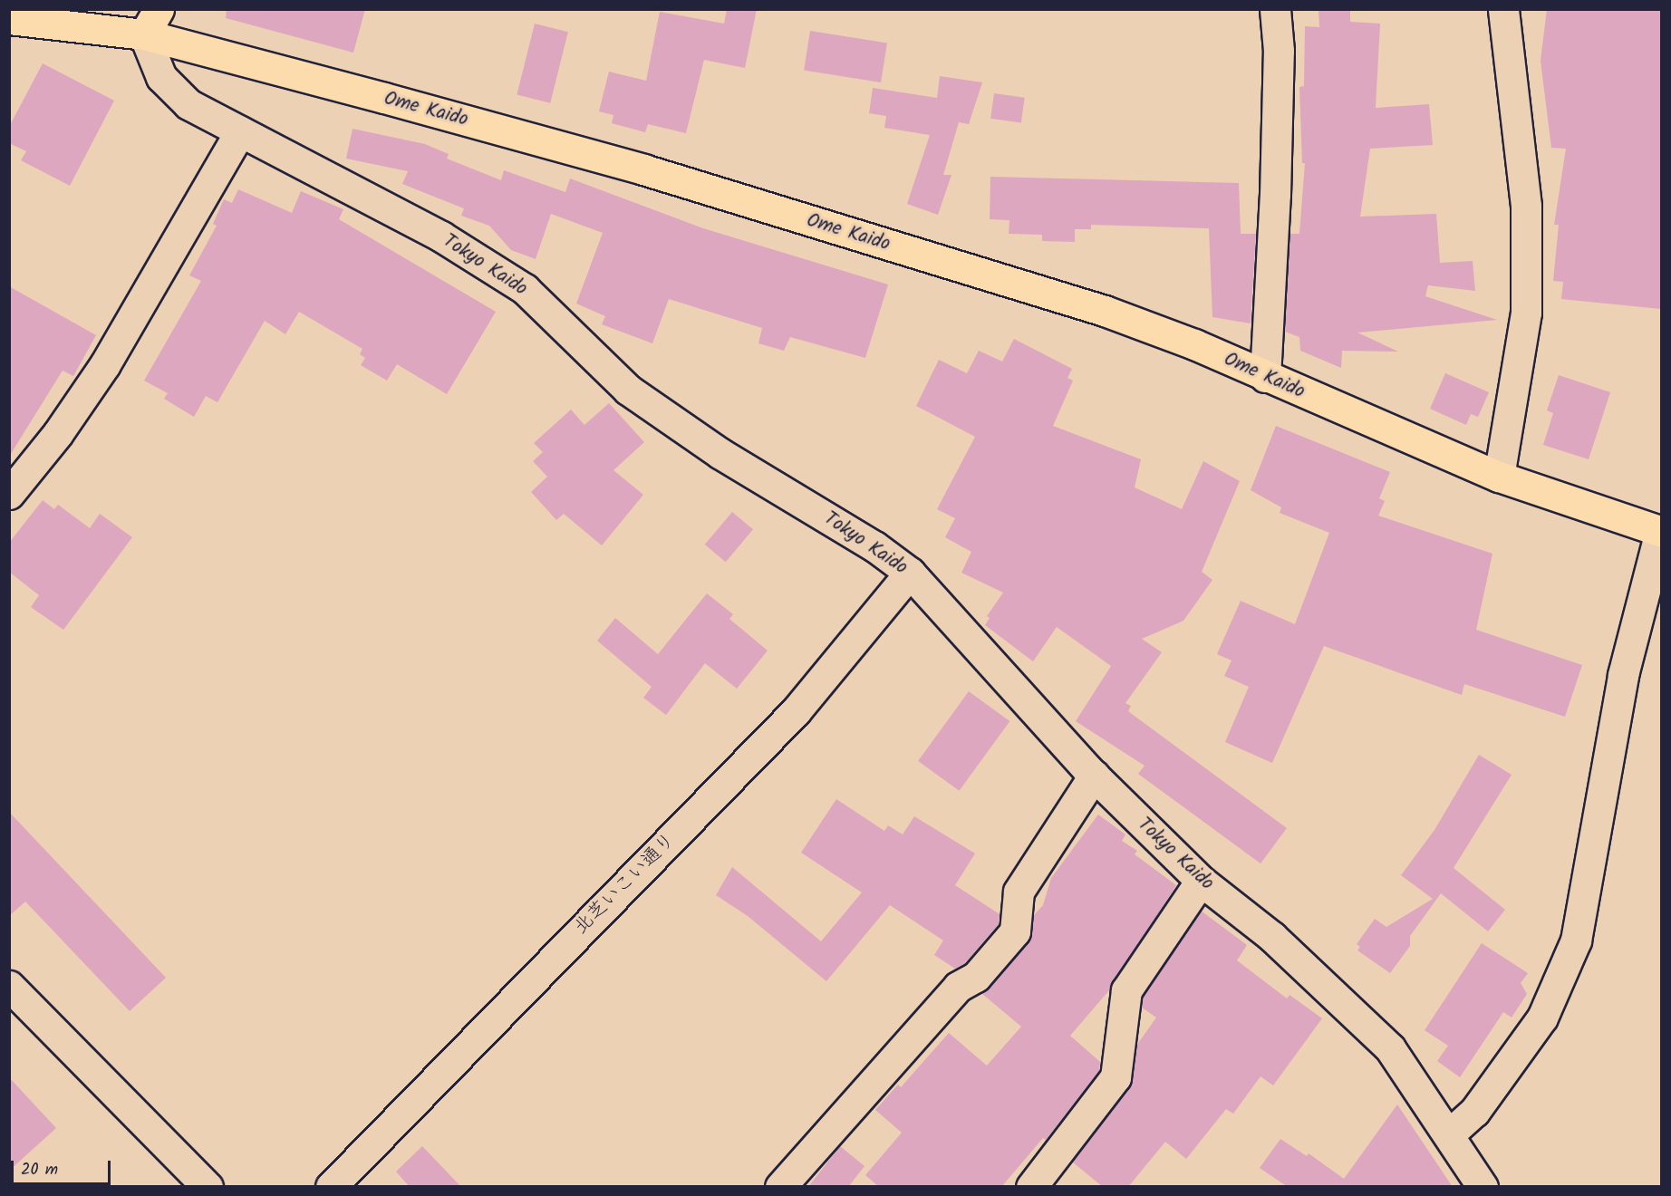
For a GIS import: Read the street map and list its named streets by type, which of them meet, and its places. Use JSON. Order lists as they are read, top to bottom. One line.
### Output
{"streets":{"main road":["Ome Kaido"],"street":["Tokyo Kaido","北芝いこい通り"]},"crossings":[["Ome Kaido","Tokyo Kaido"],["Tokyo Kaido","北芝いこい通り"]],"scale_bar":"20 m"}
